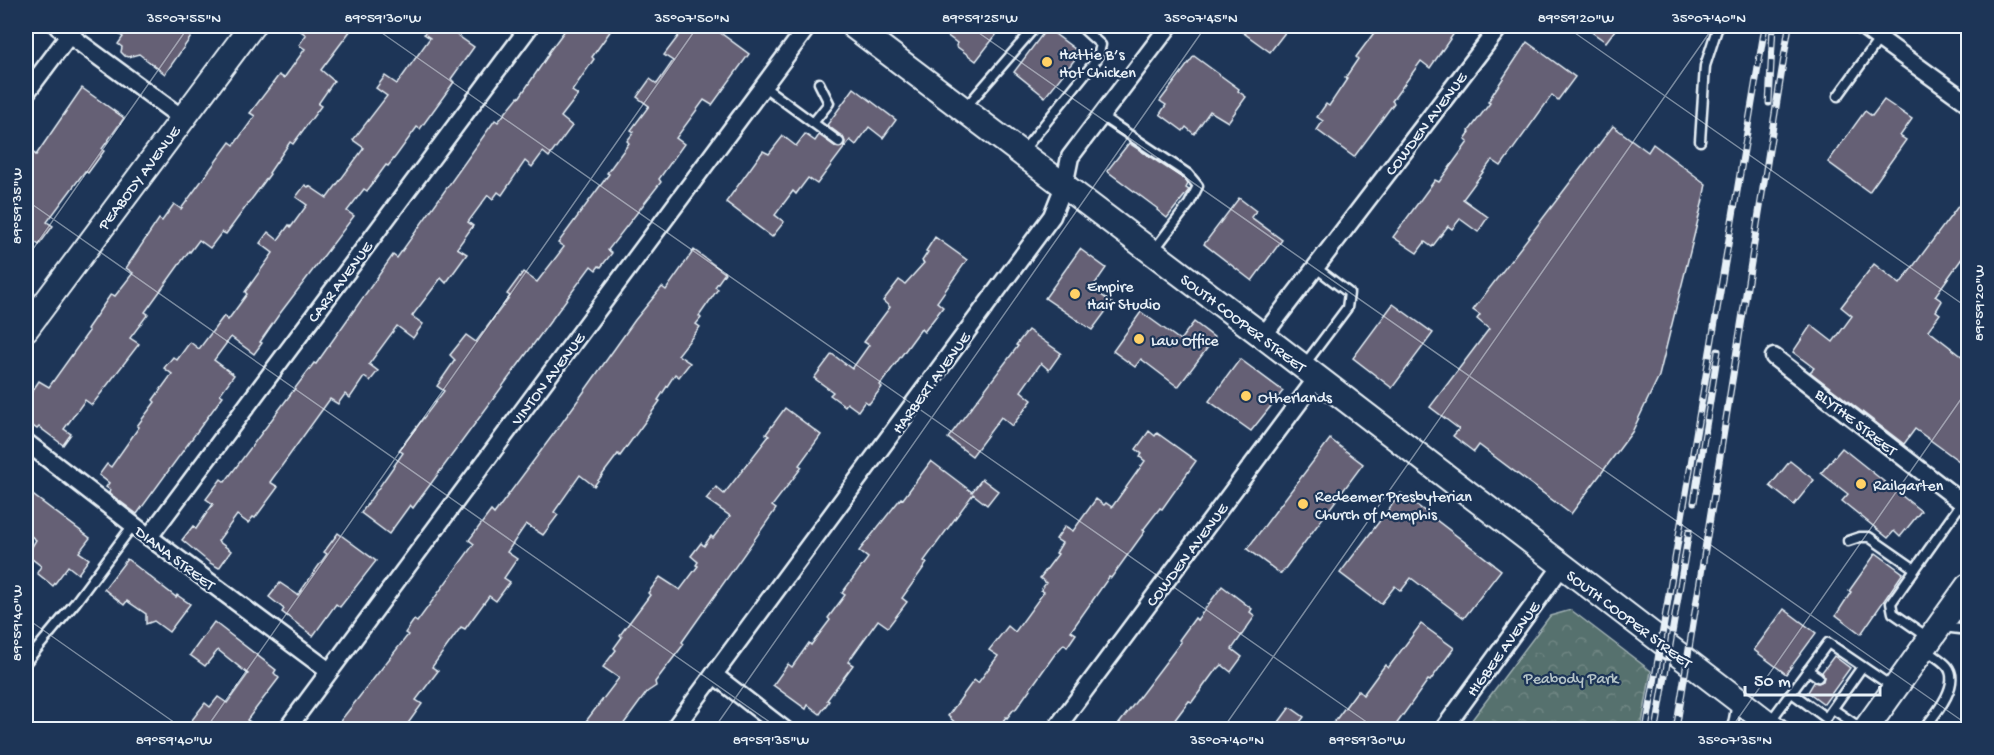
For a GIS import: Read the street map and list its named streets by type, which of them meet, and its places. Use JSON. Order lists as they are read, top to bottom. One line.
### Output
{"streets":{"main road":["PEABODY AVENUE","SOUTH COOPER STREET"],"street":["COWDEN AVENUE","CARR AVENUE","VINTON AVENUE","HARBERT AVENUE","BLYTHE STREET","DIANA STREET","HIGBEE AVENUE"]},"crossings":[["COWDEN AVENUE","SOUTH COOPER STREET"],["CARR AVENUE","DIANA STREET"],["SOUTH COOPER STREET","HARBERT AVENUE"],["SOUTH COOPER STREET","HIGBEE AVENUE"],["VINTON AVENUE","DIANA STREET"]],"parks":["Peabody Park"],"places":["Hattie B’s Hot Chicken","Empire Hair Studio","Law Office","Otherlands","Railgarten","Redeemer Presbyterian Church of Memphis"],"scale_bar":"50 m","coordinates":["35°07'55\"N","89°59'30\"W","35°07'50\"N","89°59'25\"W","35°07'45\"N","89°59'20\"W","35°07'40\"N","89°59'35\"W","89°59'40\"W","35°07'35\"N"]}
